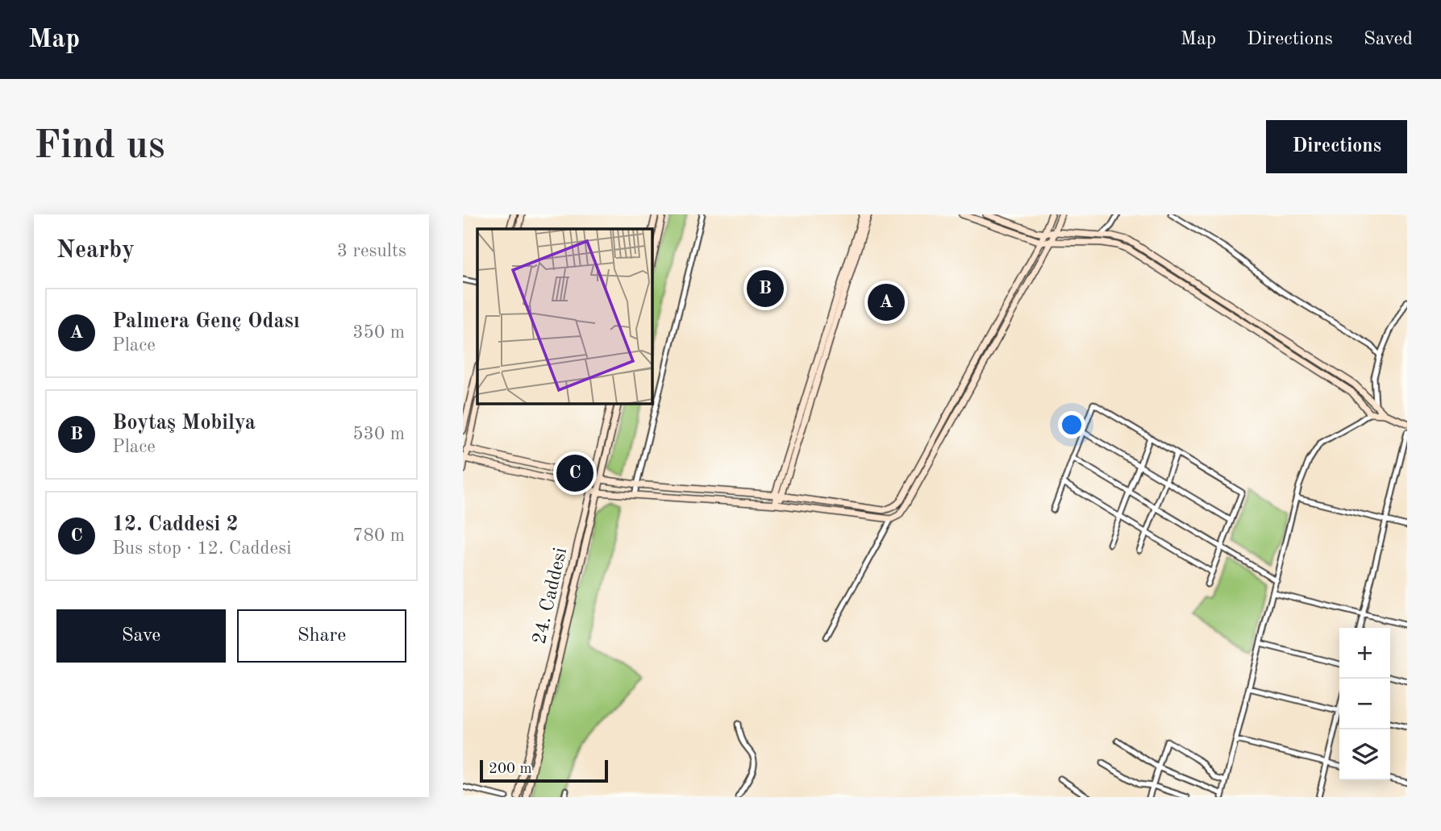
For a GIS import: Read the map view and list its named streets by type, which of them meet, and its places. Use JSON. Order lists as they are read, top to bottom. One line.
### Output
{"streets":{"street":["24. Caddesi"]},"scale_bar":"200 m","page":{"header":"Map","nav":["Map","Directions","Saved"],"buttons":["Directions",["Save","Share"]],"title":"Find us","heading":["Nearby","3 results"],"pins":["B","A","C"],"list":[{"mark":"A","name":"Palmera Genç Odası","note":"Place","value":"350 m"},{"mark":"B","name":"Boytaş Mobilya","note":"Place","value":"530 m"},{"mark":"C","name":"12. Caddesi 2","note":"Bus stop · 12. Caddesi","value":"780 m"}],"map_buttons":["+","−"],"scale":"200 m"}}
